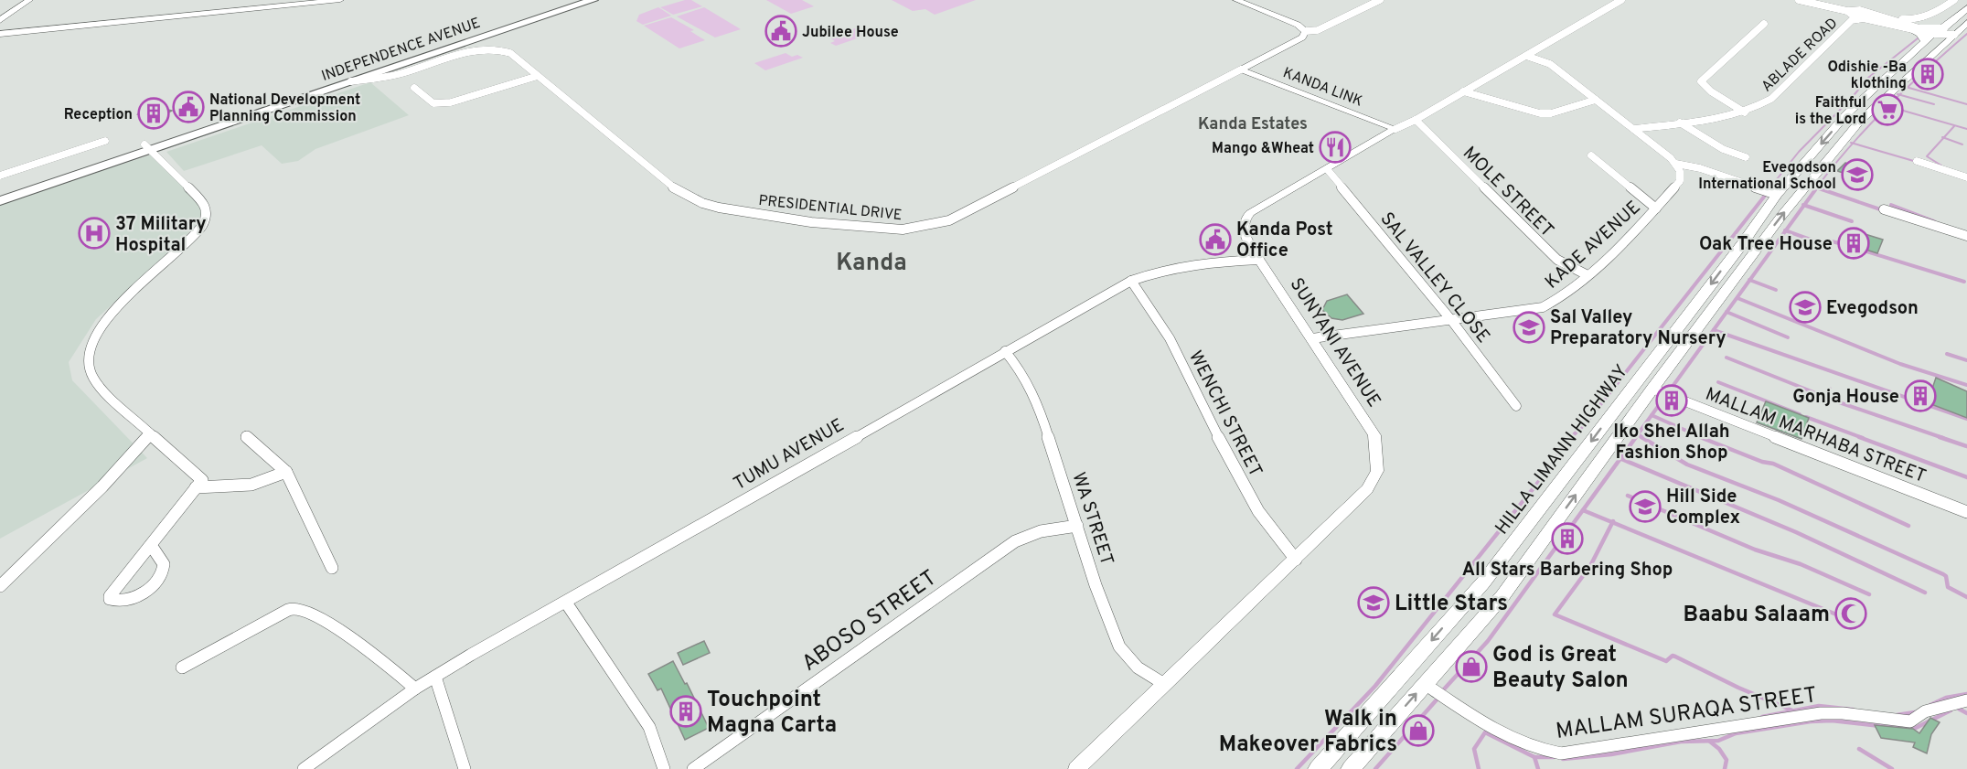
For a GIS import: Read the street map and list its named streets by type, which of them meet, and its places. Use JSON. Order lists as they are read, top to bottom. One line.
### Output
{"streets":{"highway":["INDEPENDENCE AVENUE"],"main road":["HILLA LIMANN HIGHWAY"],"street":["ABLADE ROAD","KANDA LINK","MOLE STREET","PRESIDENTIAL DRIVE","KADE AVENUE","SAL VALLEY CLOSE","SUNYANI AVENUE","WENCHI STREET","MALLAM MARHABA STREET","TUMU AVENUE","WA STREET","ABOSO STREET","MALLAM SURAQA STREET"]},"crossings":[["INDEPENDENCE AVENUE","PRESIDENTIAL DRIVE"],["KANDA LINK","PRESIDENTIAL DRIVE"],["KANDA LINK","SUNYANI AVENUE"],["MOLE STREET","KADE AVENUE"],["MOLE STREET","SUNYANI AVENUE"],["KADE AVENUE","SAL VALLEY CLOSE"],["KADE AVENUE","SUNYANI AVENUE"],["SAL VALLEY CLOSE","SUNYANI AVENUE"],["SUNYANI AVENUE","WENCHI STREET"],["SUNYANI AVENUE","TUMU AVENUE"],["SUNYANI AVENUE","WA STREET"],["WENCHI STREET","TUMU AVENUE"],["MALLAM MARHABA STREET","HILLA LIMANN HIGHWAY"],["HILLA LIMANN HIGHWAY","MALLAM SURAQA STREET"],["TUMU AVENUE","WA STREET"],["WA STREET","ABOSO STREET"]],"districts":["Kanda Estates","Kanda"],"places":{"public building":["Jubilee House","National Development Planning Commission","Kanda Post Office"],"building":["Odishie -Ba klothing","Reception","Oak Tree House","Gonja House","Iko Shel Allah Fashion Shop","All Stars Barbering Shop","Touchpoint Magna Carta"],"supermarket":["Faithful is the Lord"],"restaurant":["Mango &Wheat"],"school or university":["Evegodson International School","Evegodson","Sal Valley Preparatory Nursery","Hill Side Complex","Little Stars"],"hospital":["37 Military Hospital"],"mosque":["Baabu Salaam"],"shop":["God is Great Beauty Salon","Walk in Makeover Fabrics"]}}
